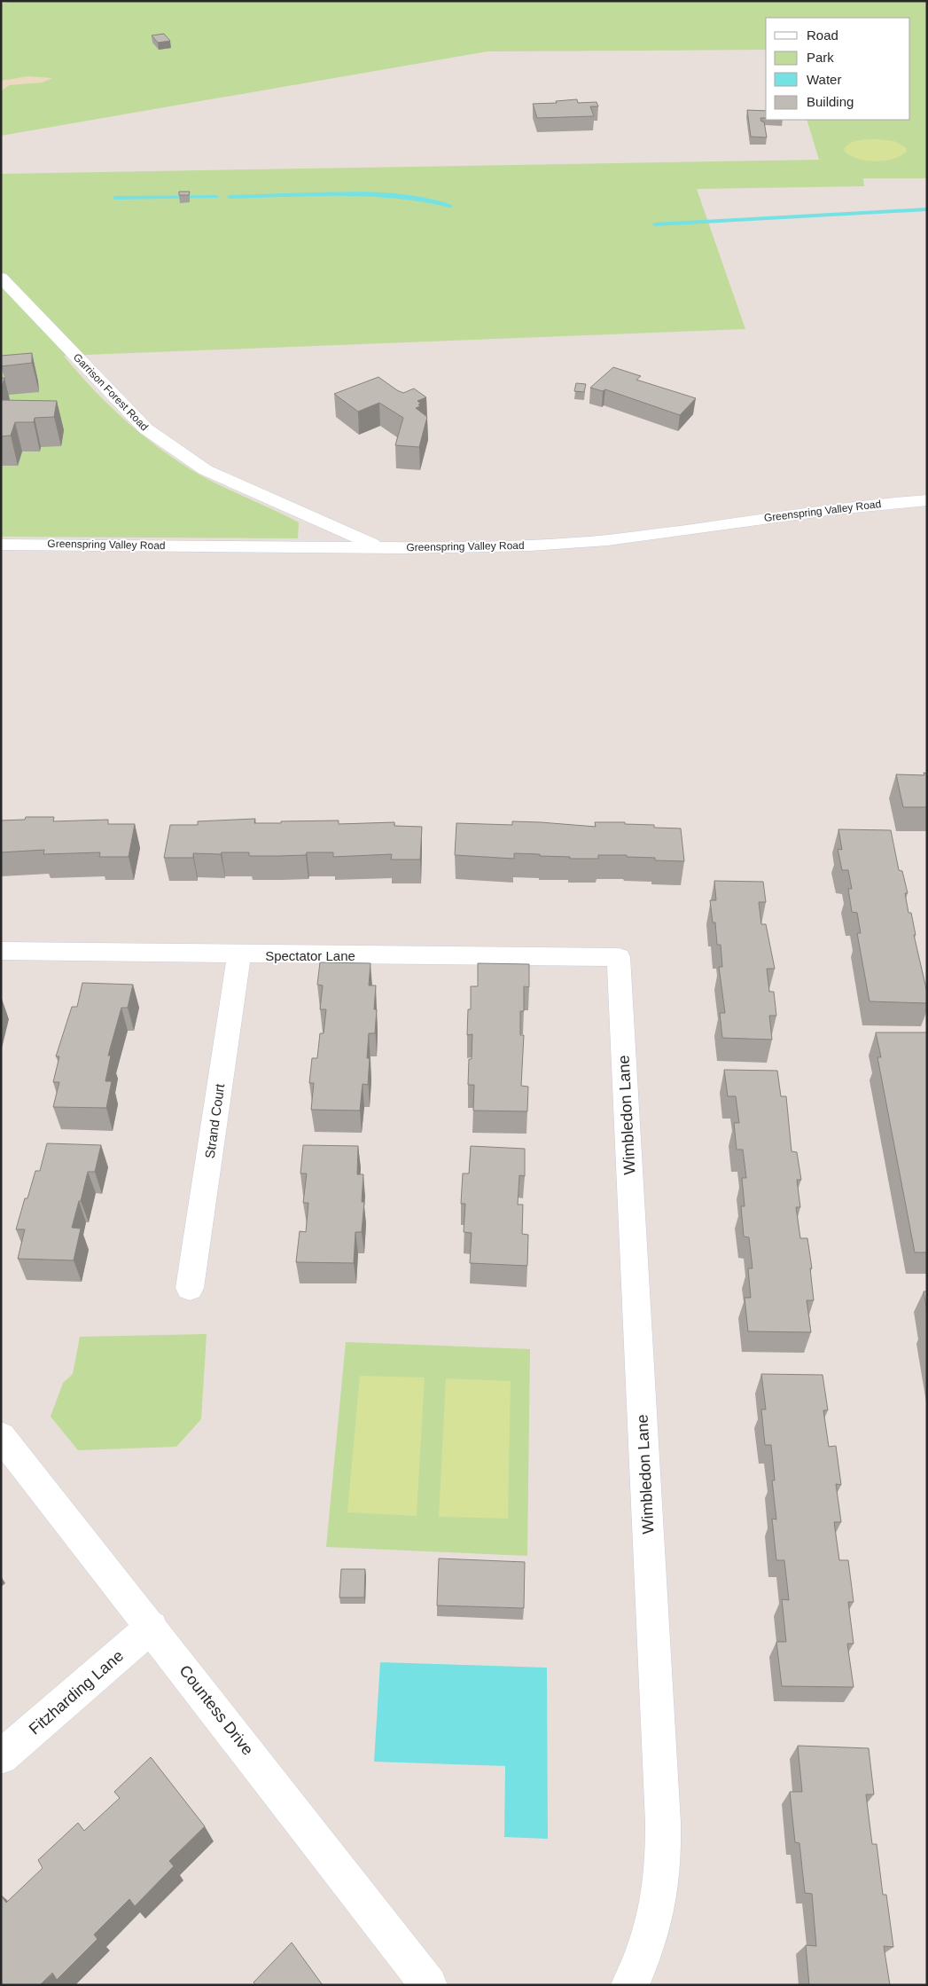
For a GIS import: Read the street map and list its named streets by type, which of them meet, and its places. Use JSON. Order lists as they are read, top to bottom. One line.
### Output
{"streets":{"street":["Garrison Forest Road","Greenspring Valley Road","Spectator Lane","Wimbledon Lane","Strand Court","Fitzharding Lane","Countess Drive"]},"crossings":[["Garrison Forest Road","Greenspring Valley Road"],["Spectator Lane","Wimbledon Lane"],["Spectator Lane","Strand Court"],["Fitzharding Lane","Countess Drive"]],"legend":["Road","Park","Water","Building"]}
